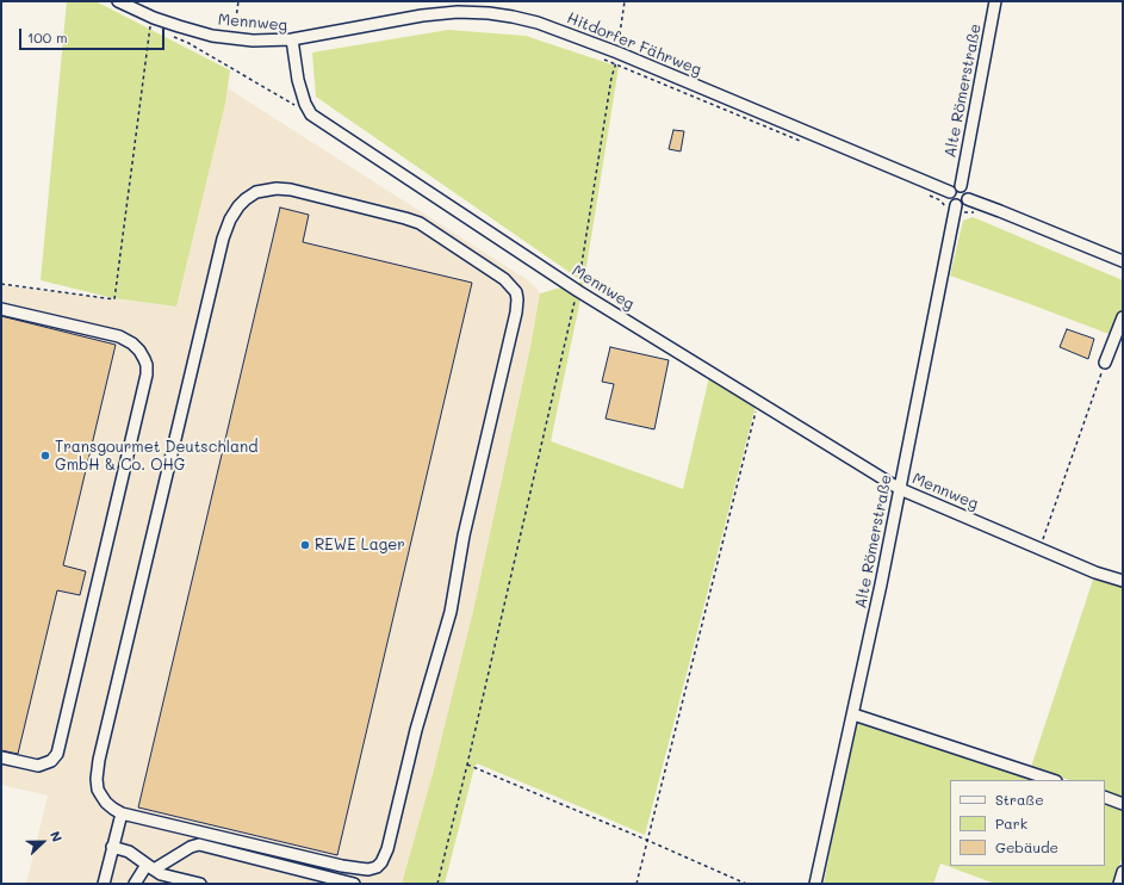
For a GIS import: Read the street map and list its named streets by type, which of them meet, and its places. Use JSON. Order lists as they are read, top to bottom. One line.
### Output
{"streets":{"street":["Mennweg","Hitdorfer Fährweg","Alte Römerstraße"]},"crossings":[["Mennweg","Hitdorfer Fährweg"],["Mennweg","Alte Römerstraße"],["Hitdorfer Fährweg","Alte Römerstraße"]],"places":["Transgourmet Deutschland GmbH & Co. OHG","REWE Lager"],"legend":["Straße","Park","Gebäude"],"scale_bar":"100 m","north":"right"}
